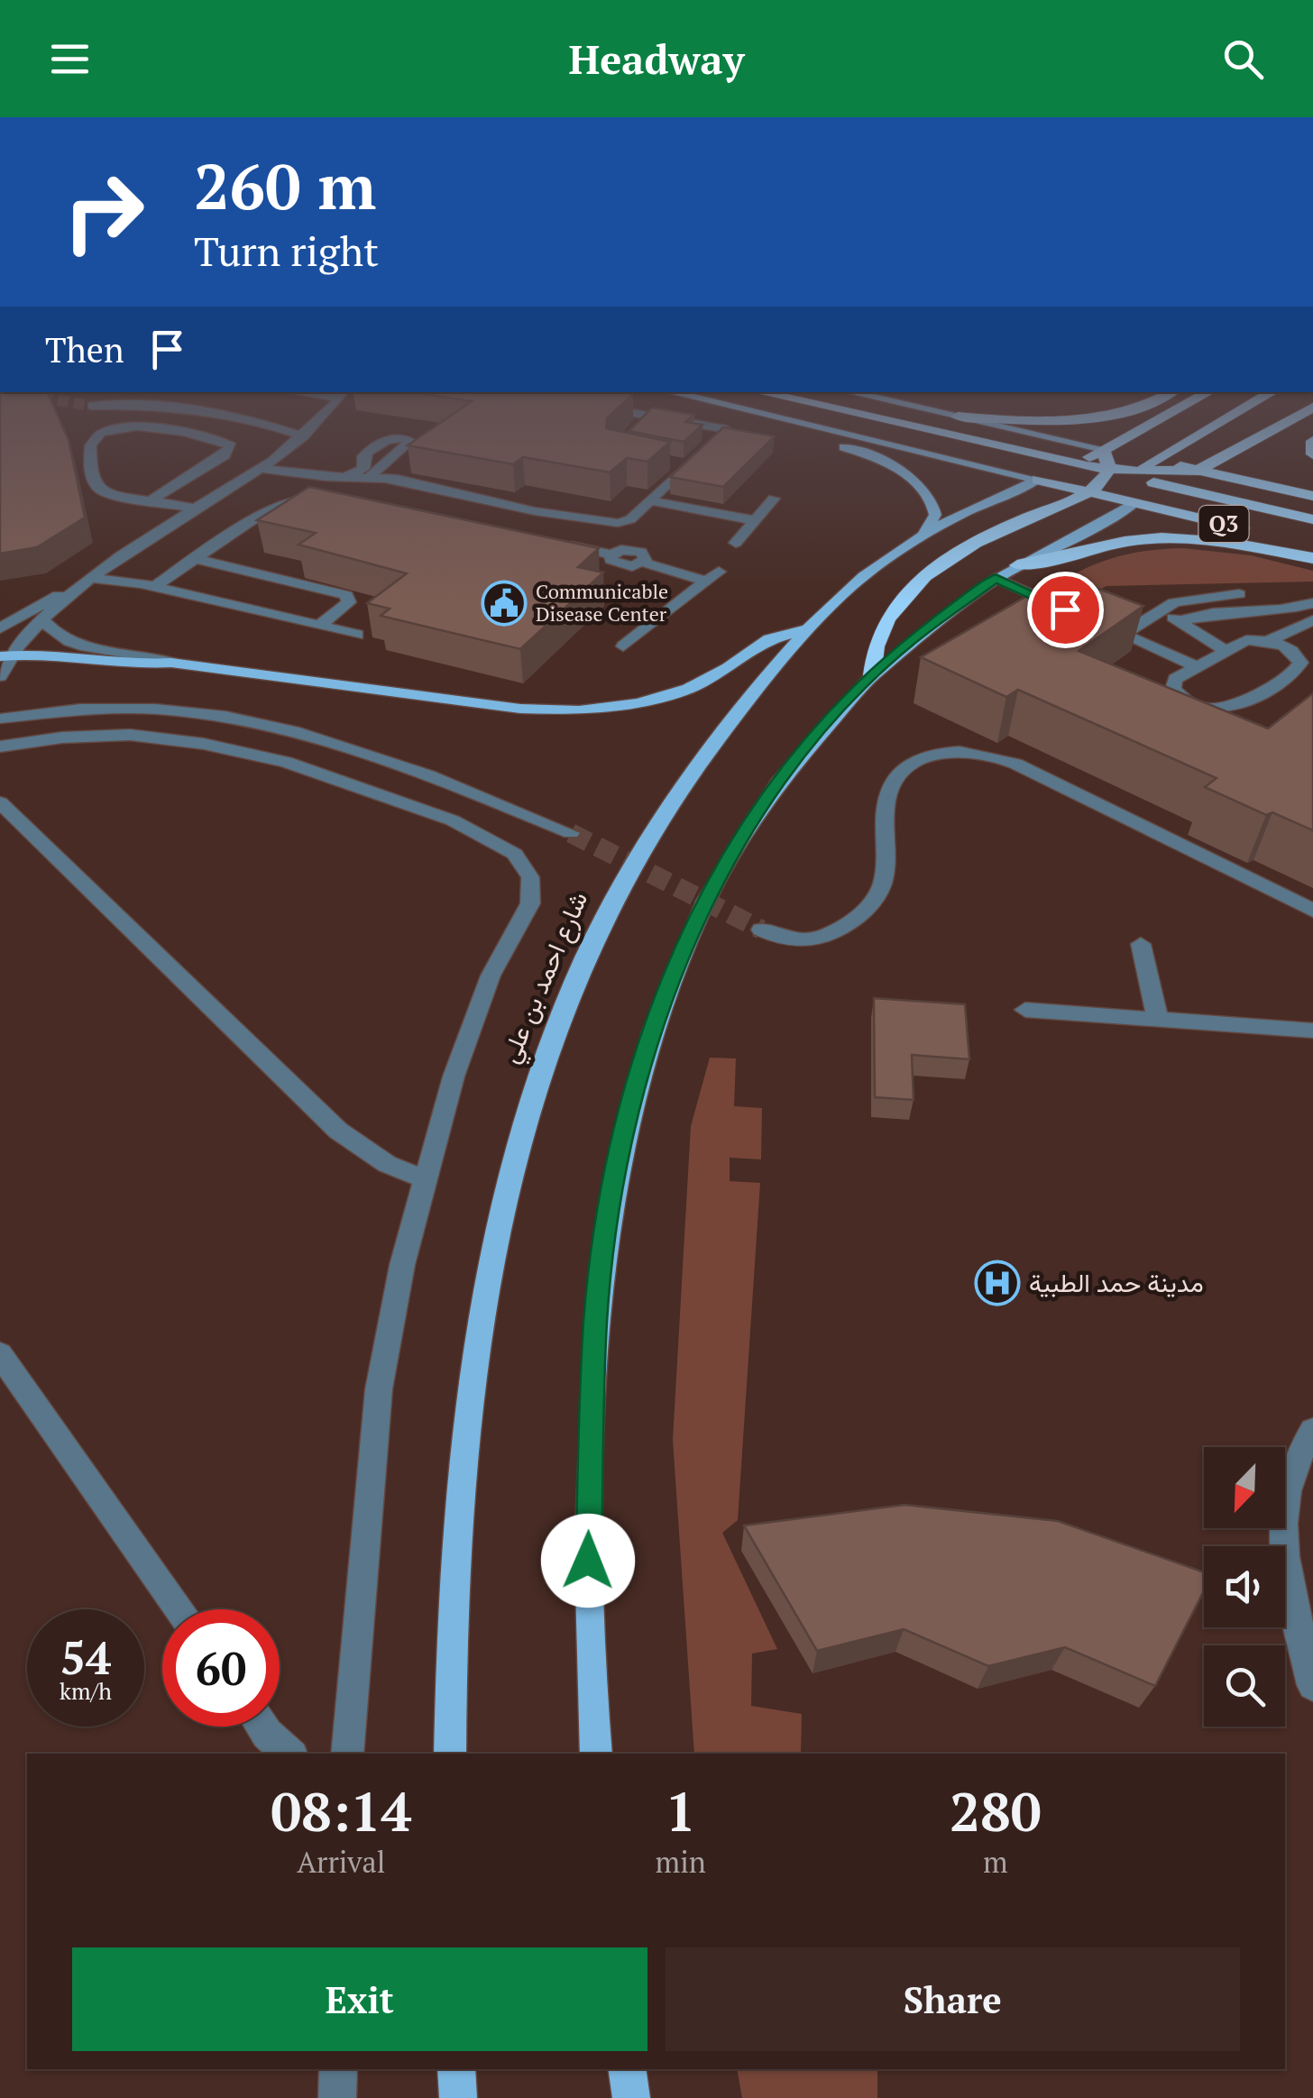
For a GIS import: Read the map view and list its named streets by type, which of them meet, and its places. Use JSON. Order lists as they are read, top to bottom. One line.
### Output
{"streets":{"highway":["Q3","شارع احمد بن علي"]},"crossings":[["Q3","شارع احمد بن علي"]],"places":{"public building":["Communicable Disease Center"],"hospital":["مدينة حمد الطبية"]},"north":"bottom left","page":{"header":"Headway","turn":["260 m","Turn right"],"then":"Then","speed":"54 km/h","limit":"60","eta":["08:14","Arrival","1","min","280","m"],"buttons":["Exit","Share"]}}
